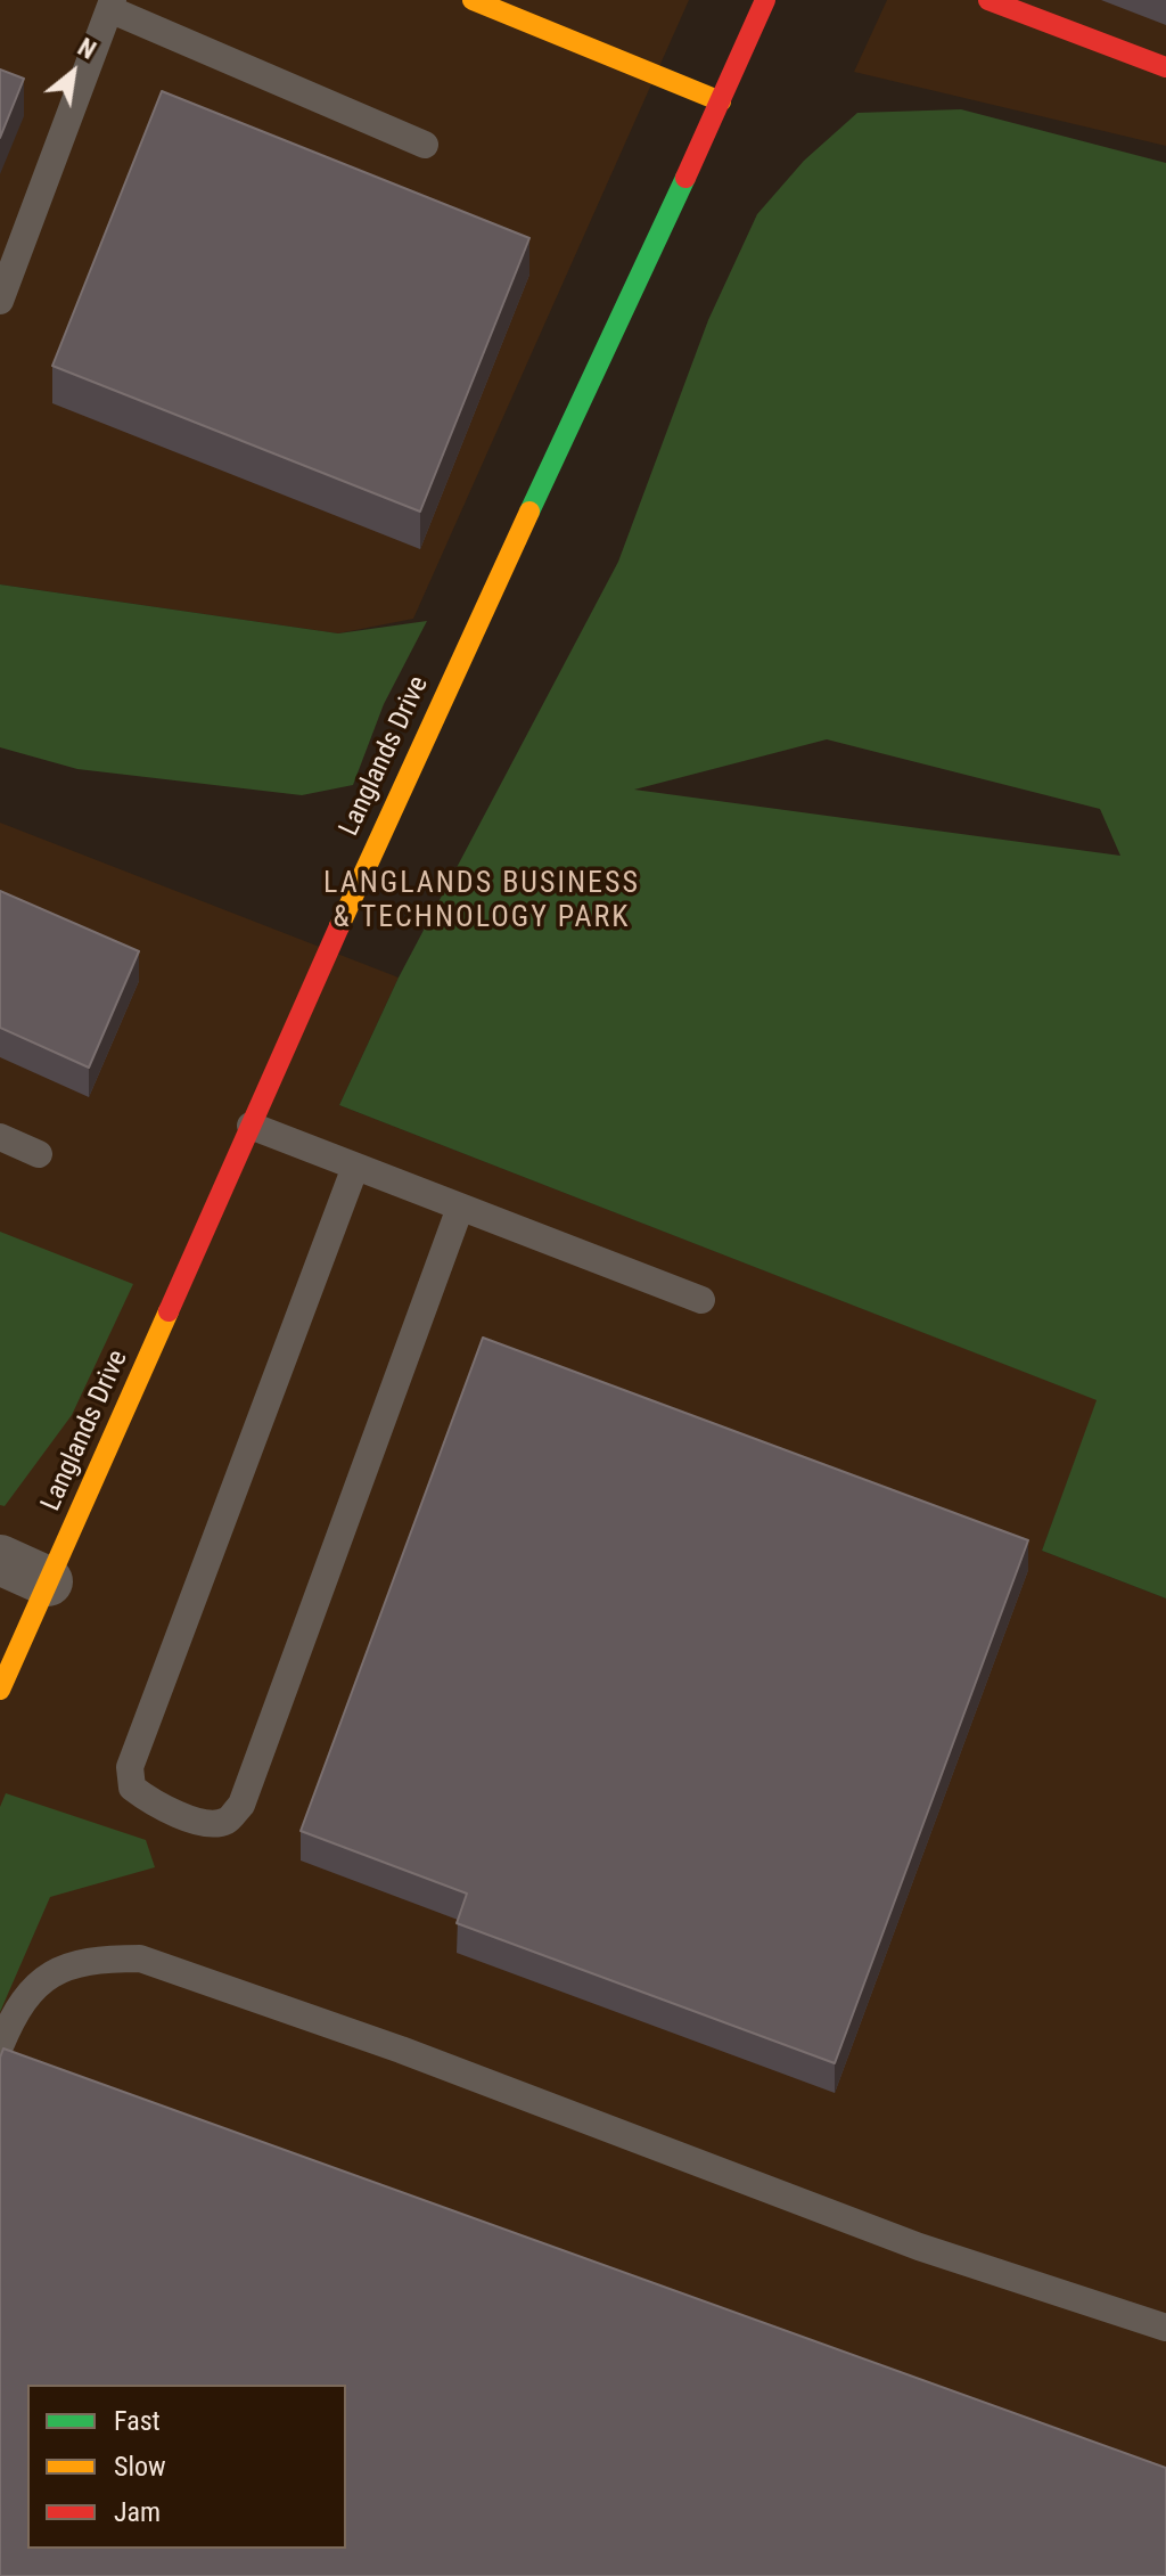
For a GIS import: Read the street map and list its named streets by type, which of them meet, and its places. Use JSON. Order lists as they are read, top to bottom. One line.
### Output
{"streets":{"street":["Langlands Drive"]},"districts":["LANGLANDS BUSINESS & TECHNOLOGY PARK"],"legend":["Fast","Slow","Jam"],"north":"top right"}
